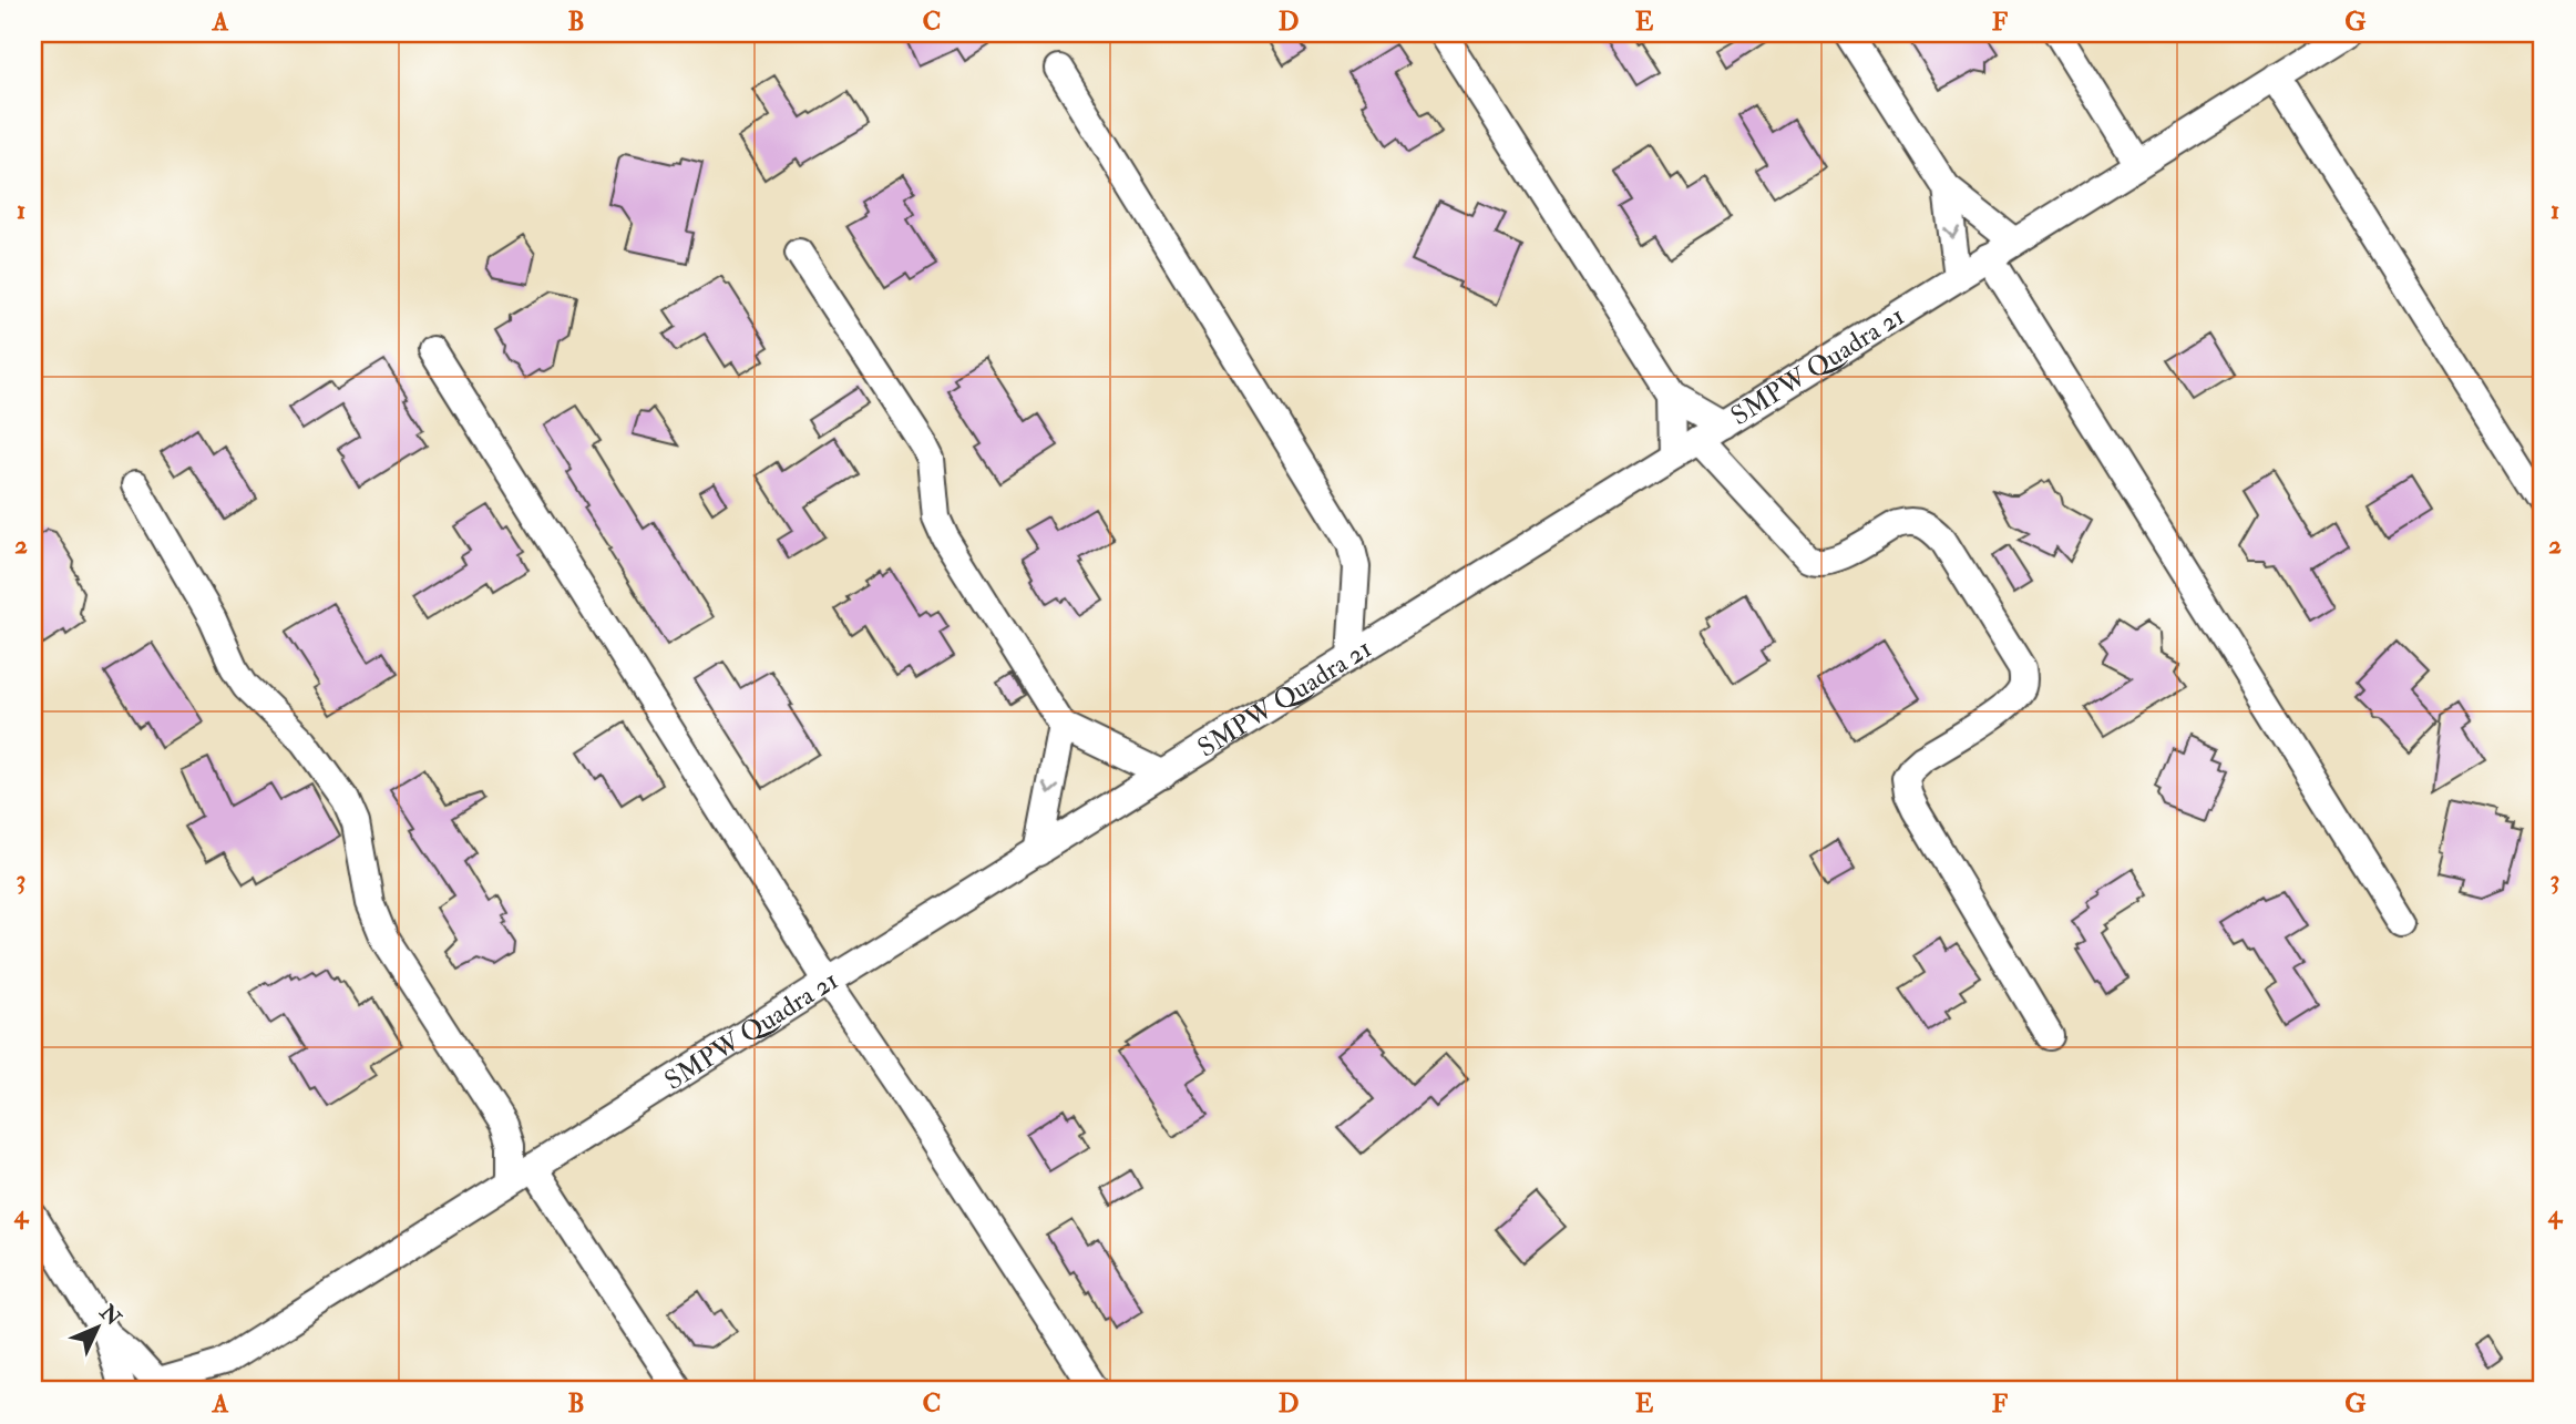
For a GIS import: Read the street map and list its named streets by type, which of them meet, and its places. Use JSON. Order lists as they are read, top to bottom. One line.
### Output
{"streets":{"street":["SMPW Quadra 21"]},"north":"top right","grid":{"columns":["A","B","C","D","E","F","G"],"rows":["1","2","3","4"]}}
